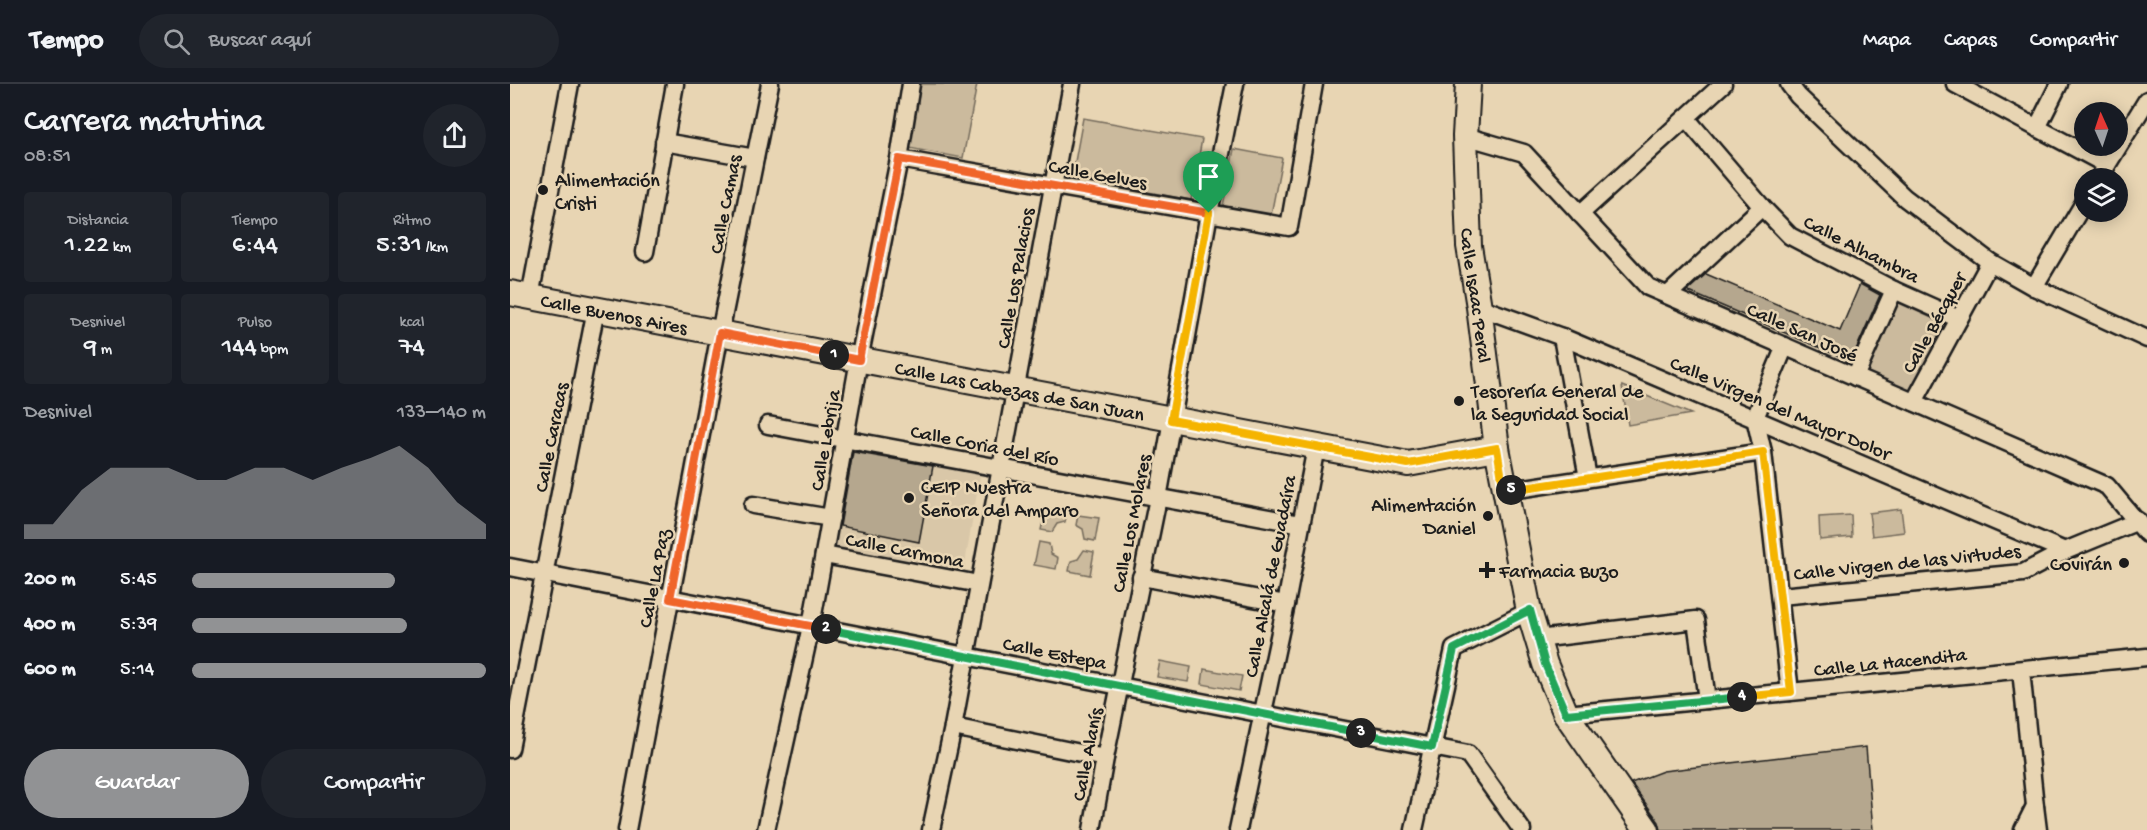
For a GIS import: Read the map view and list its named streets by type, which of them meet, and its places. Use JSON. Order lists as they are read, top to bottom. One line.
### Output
{"streets":{"street":["Calle Gelves","Calle Camas","Calle Alhambra","Calle Los Palacios","Calle Isaac Peral","Calle Buenos Aires","Calle Bécquer","Calle San José","Calle Las Cabezas de San Juan","Calle Virgen del Mayor Dolor","Calle Caracas","Calle Lebrija","Calle Coria del Río","Calle Los Molares","Calle Carmona","Calle Virgen de las Virtudes","Calle Alcalá de Guadaíra","Calle La Paz","Calle Estepa","Calle La Hacendita","Calle Alanís"]},"crossings":[["Calle Gelves","Calle Los Palacios"],["Calle Gelves","Calle Lebrija"],["Calle Gelves","Calle Los Molares"],["Calle Camas","Calle Buenos Aires"],["Calle Camas","Calle Las Cabezas de San Juan"],["Calle Camas","Calle La Paz"],["Calle Alhambra","Calle Bécquer"],["Calle Los Palacios","Calle Las Cabezas de San Juan"],["Calle Los Palacios","Calle Coria del Río"],["Calle Los Palacios","Calle Carmona"],["Calle Los Palacios","Calle Estepa"],["Calle Isaac Peral","Calle San José"],["Calle Isaac Peral","Calle Las Cabezas de San Juan"],["Calle Isaac Peral","Calle Virgen del Mayor Dolor"],["Calle Isaac Peral","Calle La Hacendita"],["Calle Buenos Aires","Calle Las Cabezas de San Juan"],["Calle Buenos Aires","Calle Caracas"],["Calle Buenos Aires","Calle La Paz"],["Calle Bécquer","Calle San José"],["Calle San José","Calle Virgen de las Virtudes"],["Calle Las Cabezas de San Juan","Calle Lebrija"],["Calle Las Cabezas de San Juan","Calle Los Molares"],["Calle Las Cabezas de San Juan","Calle Alcalá de Guadaíra"],["Calle Las Cabezas de San Juan","Calle La Paz"],["Calle Virgen del Mayor Dolor","Calle Virgen de las Virtudes"],["Calle Caracas","Calle Estepa"],["Calle Lebrija","Calle Coria del Río"],["Calle Lebrija","Calle Carmona"],["Calle Lebrija","Calle Estepa"],["Calle Coria del Río","Calle Los Molares"],["Calle Coria del Río","Calle Alcalá de Guadaíra"],["Calle Los Molares","Calle Estepa"],["Calle Los Molares","Calle Alanís"],["Calle Alcalá de Guadaíra","Calle Estepa"],["Calle La Paz","Calle Estepa"],["Calle Estepa","Calle Alanís"]],"places":{"other":["Alimentación Cristi","Tesorería General de la Seguridad Social","CEIP Nuestra Señora del Amparo","Alimentación Daniel","Covirán"],"health":["Farmacia Buzo"]},"north":"top","page":{"header":"Tempo","search":"Buscar aquí","nav":["Mapa","Capas","Compartir"],"heading":["Carrera matutina","08:51"],"stats":[["Distancia","1.22 km"],["Tiempo","6:44"],["Ritmo","5:31 /km"],["Desnivel","9 m"],["Pulso","144 bpm"],["kcal","74"]],"pins":["1","5","2","4","3"],"chart":["Desnivel","133–140 m"],"list":[{"name":"200 m","note":"5:45"},{"name":"400 m","note":"5:39"},{"name":"600 m","note":"5:14"}],"buttons":["Guardar","Compartir"]}}
